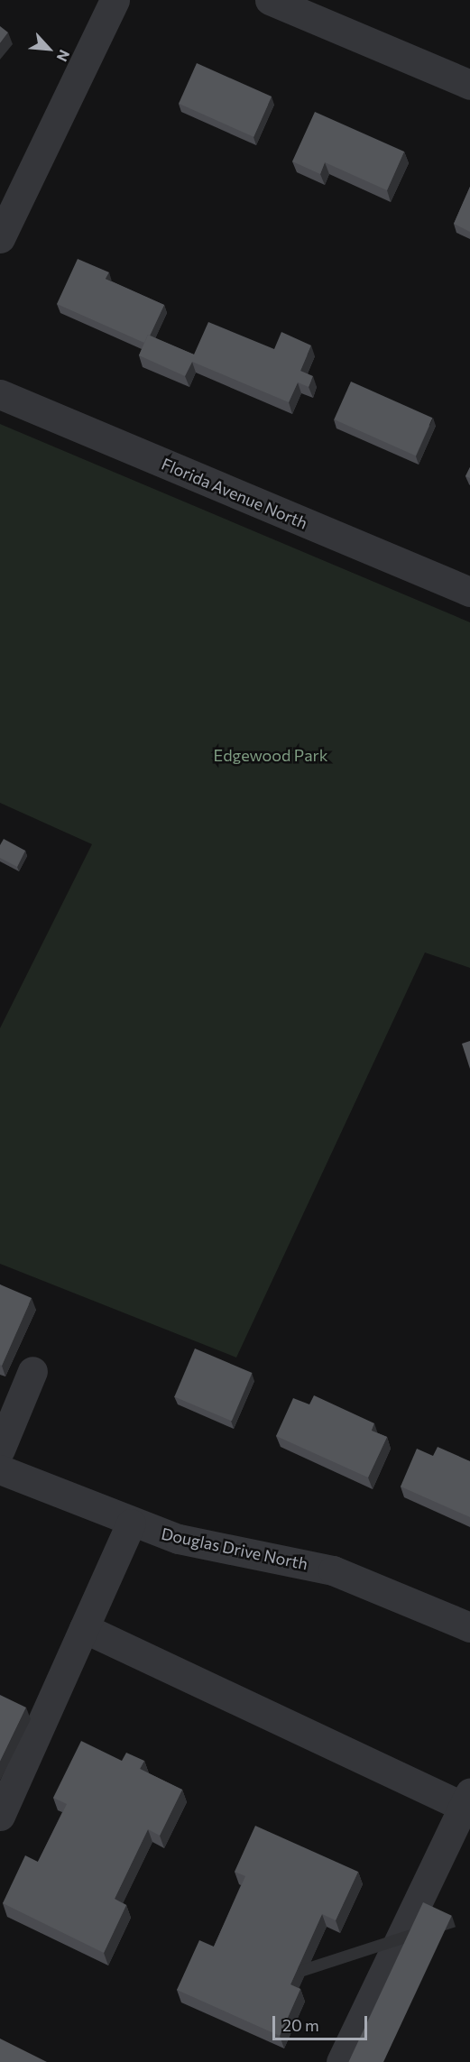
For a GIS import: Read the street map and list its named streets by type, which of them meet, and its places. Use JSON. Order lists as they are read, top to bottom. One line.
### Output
{"streets":{"street":["Florida Avenue North","Douglas Drive North"]},"parks":["Edgewood Park"],"scale_bar":"20 m","north":"bottom right"}
